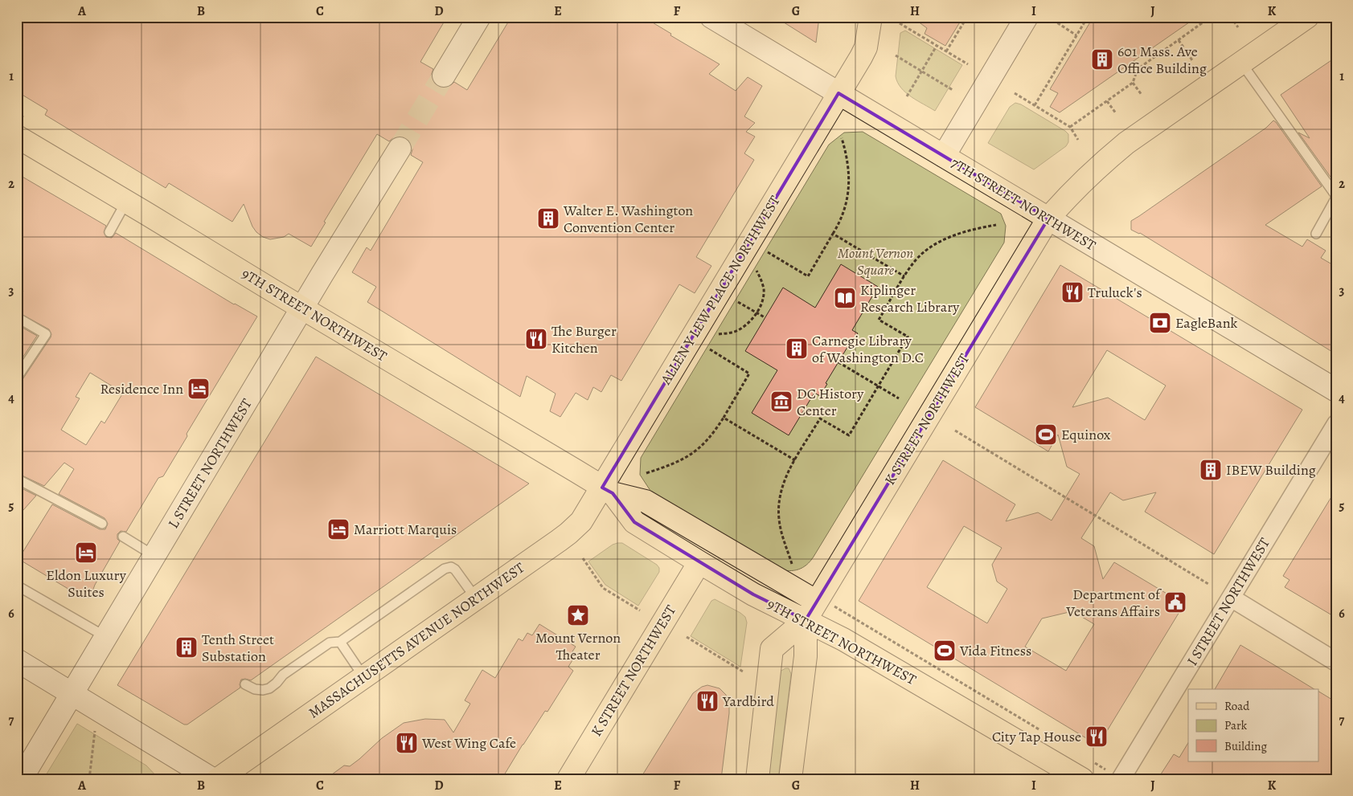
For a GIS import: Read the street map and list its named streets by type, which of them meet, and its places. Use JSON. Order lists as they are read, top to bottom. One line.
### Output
{"streets":{"main road":["7TH STREET NORTHWEST","ALLEN Y LEW PLACE NORTHWEST","9TH STREET NORTHWEST","K STREET NORTHWEST","MASSACHUSETTS AVENUE NORTHWEST"],"street":["L STREET NORTHWEST","I STREET NORTHWEST"]},"crossings":[["7TH STREET NORTHWEST","ALLEN Y LEW PLACE NORTHWEST"],["7TH STREET NORTHWEST","K STREET NORTHWEST"],["ALLEN Y LEW PLACE NORTHWEST","9TH STREET NORTHWEST"],["ALLEN Y LEW PLACE NORTHWEST","MASSACHUSETTS AVENUE NORTHWEST"],["9TH STREET NORTHWEST","K STREET NORTHWEST"],["9TH STREET NORTHWEST","L STREET NORTHWEST"],["9TH STREET NORTHWEST","MASSACHUSETTS AVENUE NORTHWEST"]],"parks":["Mount Vernon Square"],"places":{"building":["601 Mass. Ave Office Building","Walter E. Washington Convention Center","Carnegie Library of Washington D.C","IBEW Building","Tenth Street Substation"],"restaurant":["Truluck's","The Burger Kitchen","Yardbird","City Tap House","West Wing Cafe"],"library":["Kiplinger Research Library"],"bank":["EagleBank"],"hotel":["Residence Inn","Marriott Marquis","Eldon Luxury Suites"],"museum":["DC History Center"],"sports":["Equinox","Vida Fitness"],"public building":["Department of Veterans Affairs"],"place":["Mount Vernon Theater"]},"legend":["Road","Park","Building"],"grid":{"columns":["A","B","C","D","E","F","G","H","I","J","K"],"rows":["1","2","3","4","5","6","7"]}}
